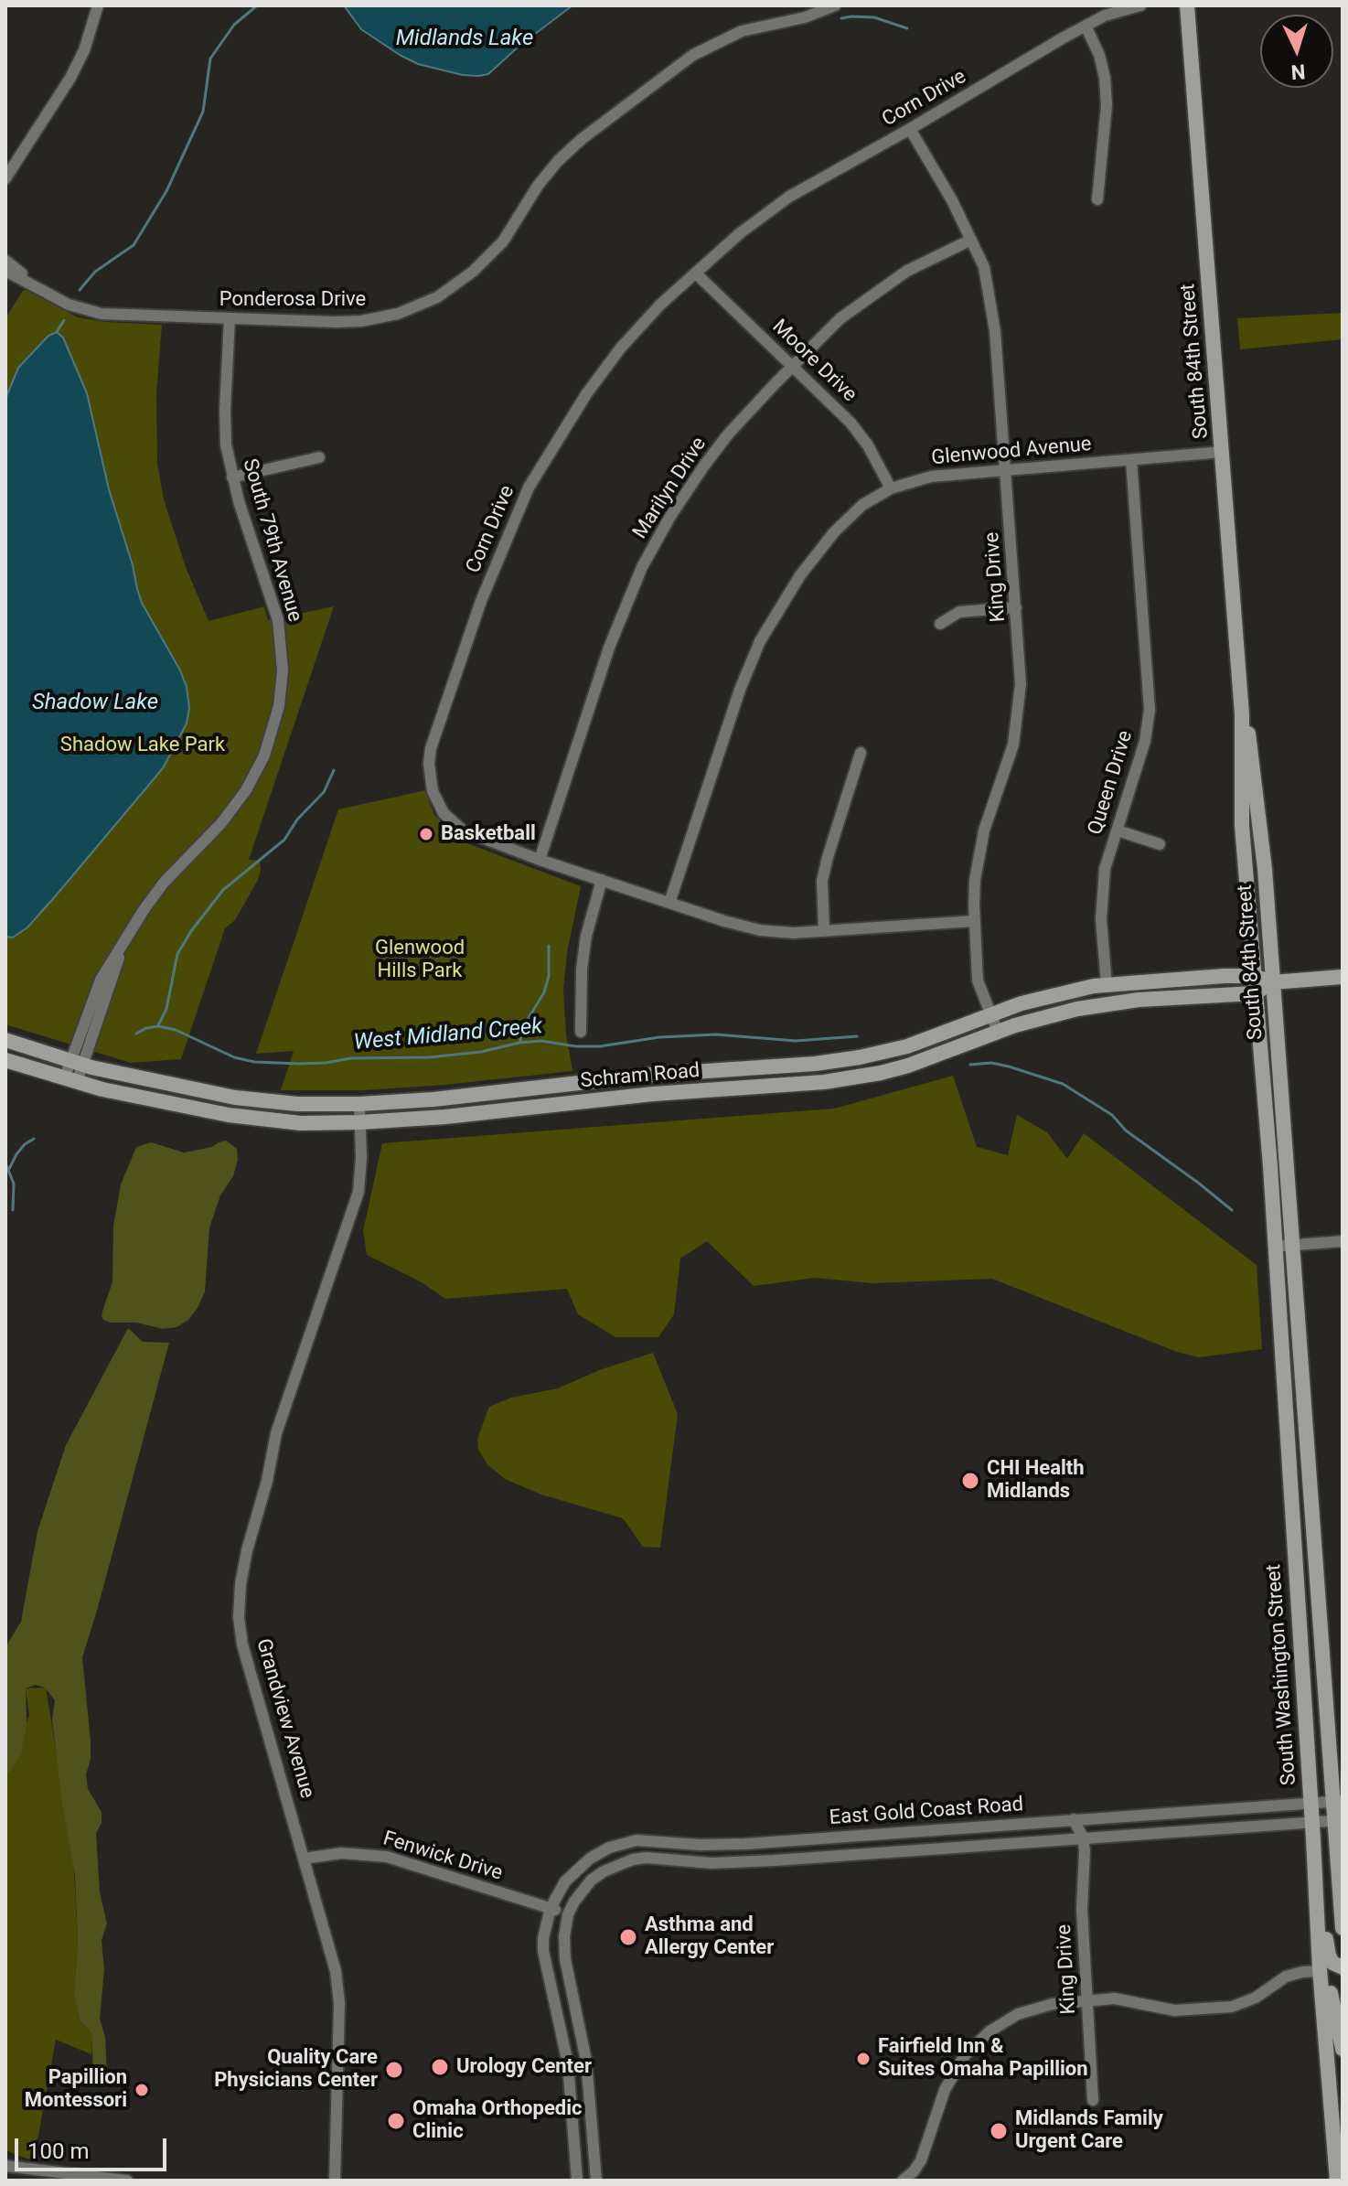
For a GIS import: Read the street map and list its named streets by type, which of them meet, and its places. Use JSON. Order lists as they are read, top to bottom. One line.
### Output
{"streets":{"main road":["South 84th Street","Schram Road","South Washington Street"],"street":["Corn Drive","Ponderosa Drive","Moore Drive","Glenwood Avenue","Marilyn Drive","South 79th Avenue","King Drive","Queen Drive","Grandview Avenue","East Gold Coast Road","Fenwick Drive"]},"crossings":[["Corn Drive","Moore Drive"],["Corn Drive","Glenwood Avenue"],["Corn Drive","Marilyn Drive"],["Corn Drive","King Drive"],["Ponderosa Drive","South 79th Avenue"],["Moore Drive","Glenwood Avenue"],["Moore Drive","Marilyn Drive"],["South 84th Street","Glenwood Avenue"],["South 84th Street","Schram Road"],["South 84th Street","South Washington Street"],["Glenwood Avenue","King Drive"],["Glenwood Avenue","Queen Drive"],["Marilyn Drive","King Drive"],["South 79th Avenue","Schram Road"],["King Drive","Schram Road"],["King Drive","East Gold Coast Road"],["Queen Drive","Schram Road"],["Schram Road","Grandview Avenue"],["South Washington Street","East Gold Coast Road"],["Grandview Avenue","Fenwick Drive"],["East Gold Coast Road","Fenwick Drive"]],"water":["Midlands Lake","Shadow Lake","West Midland Creek"],"parks":["Shadow Lake Park","Glenwood Hills Park"],"places":["Basketball","CHI Health Midlands","Asthma and Allergy Center","Fairfield Inn & Suites Omaha Papillion","Urology Center","Quality Care Physicians Center","Papillion Montessori","Omaha Orthopedic Clinic","Midlands Family Urgent Care"],"scale_bar":"100 m","north":"bottom"}
